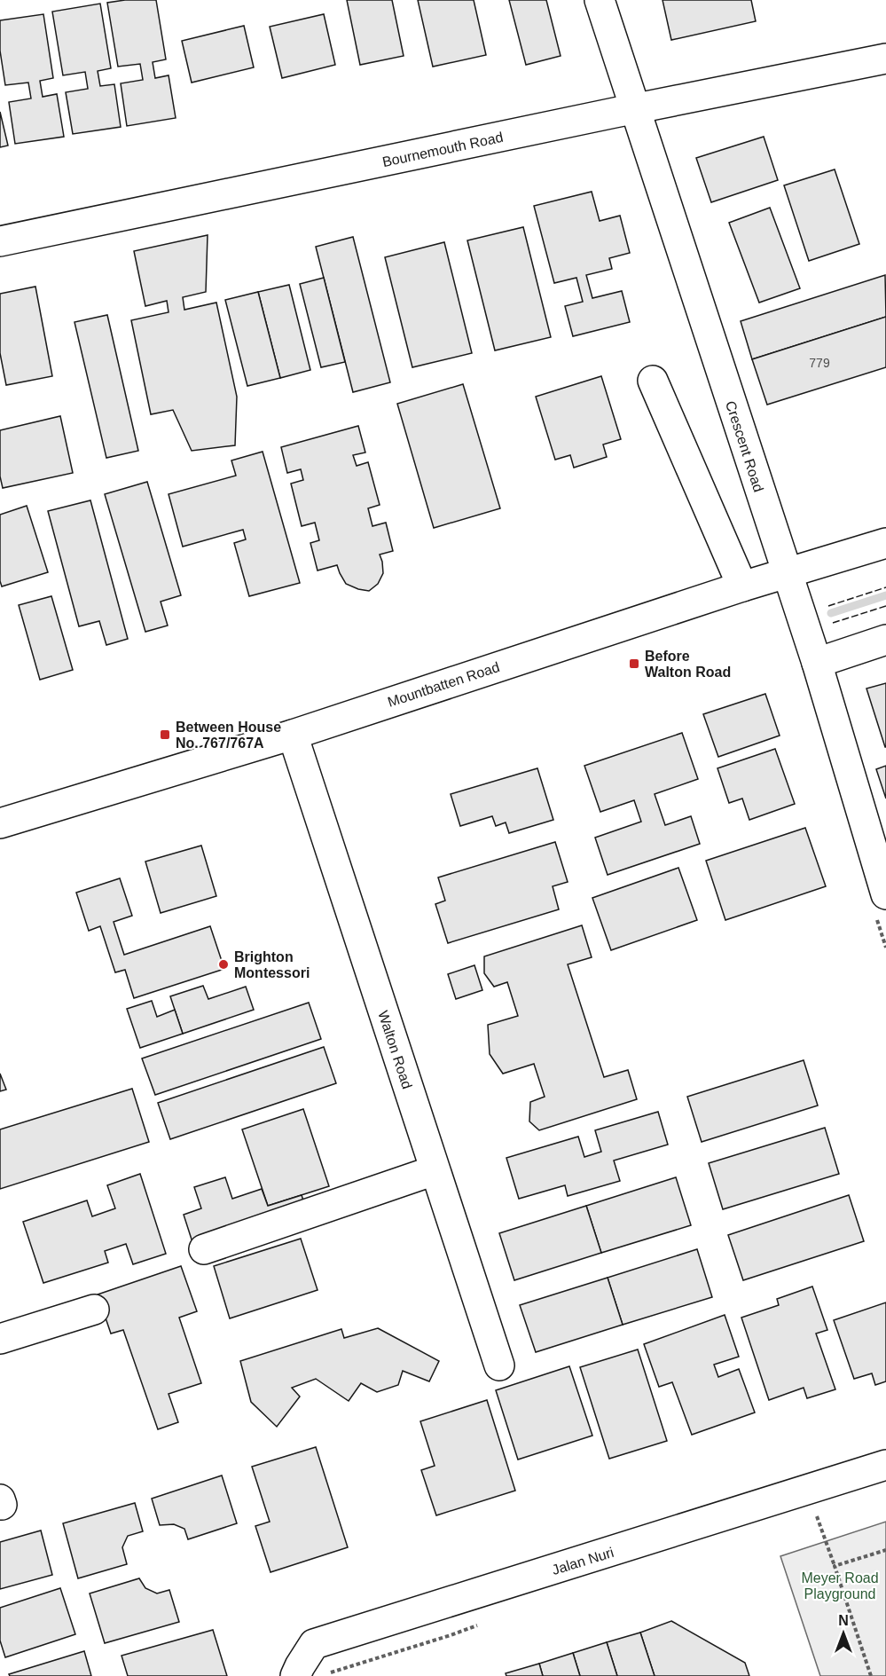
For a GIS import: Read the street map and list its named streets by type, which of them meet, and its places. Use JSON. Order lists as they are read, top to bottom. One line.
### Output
{"streets":{"street":["Bournemouth Road","Crescent Road","Mountbatten Road","Walton Road","Jalan Nuri"]},"crossings":[["Bournemouth Road","Crescent Road"],["Crescent Road","Mountbatten Road"],["Mountbatten Road","Walton Road"]],"parks":["Meyer Road Playground"],"places":{"transit":["Before Walton Road","Between House No. 767/767A"],"other":["Brighton Montessori"]},"house_numbers":["779"],"north":"top"}
